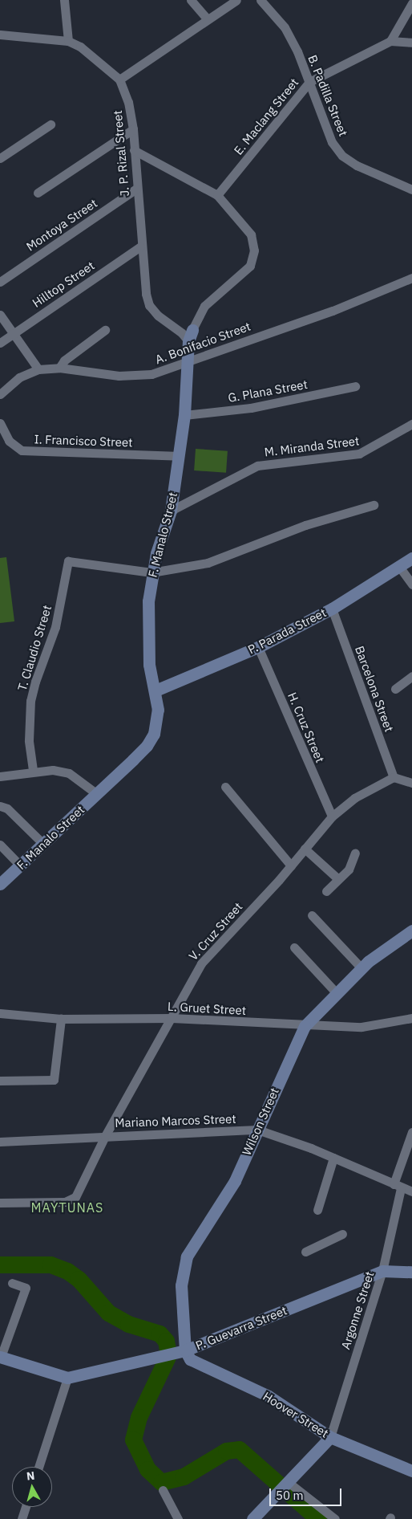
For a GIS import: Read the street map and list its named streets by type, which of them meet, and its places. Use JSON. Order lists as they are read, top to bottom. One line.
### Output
{"streets":{"street":["B. Padilla Street","E. Maclang Street","J. P. Rizal Street","Montoya Street","Hilltop Street","A. Bonifacio Street","G. Plana Street","I. Francisco Street","M. Miranda Street","F. Manalo Street","P. Parada Street","T. Claudio Street","Barcelona Street","H. Cruz Street","V. Cruz Street","L. Gruet Street","Mariano Marcos Street","Wilson Street","Argonne Street","P. Guevarra Street","Hoover Street"]},"crossings":[["B. Padilla Street","E. Maclang Street"],["J. P. Rizal Street","Montoya Street"],["J. P. Rizal Street","Hilltop Street"],["J. P. Rizal Street","F. Manalo Street"],["A. Bonifacio Street","F. Manalo Street"],["G. Plana Street","F. Manalo Street"],["I. Francisco Street","F. Manalo Street"],["M. Miranda Street","F. Manalo Street"],["F. Manalo Street","P. Parada Street"],["F. Manalo Street","T. Claudio Street"],["P. Parada Street","Barcelona Street"],["P. Parada Street","H. Cruz Street"],["Barcelona Street","V. Cruz Street"],["H. Cruz Street","V. Cruz Street"],["V. Cruz Street","L. Gruet Street"],["V. Cruz Street","Mariano Marcos Street"],["L. Gruet Street","Wilson Street"],["Mariano Marcos Street","Wilson Street"],["Mariano Marcos Street","Argonne Street"],["Wilson Street","P. Guevarra Street"],["Wilson Street","Hoover Street"],["Argonne Street","P. Guevarra Street"],["Argonne Street","Hoover Street"],["P. Guevarra Street","Hoover Street"]],"districts":["MAYTUNAS"],"scale_bar":"50 m","north":"top"}
